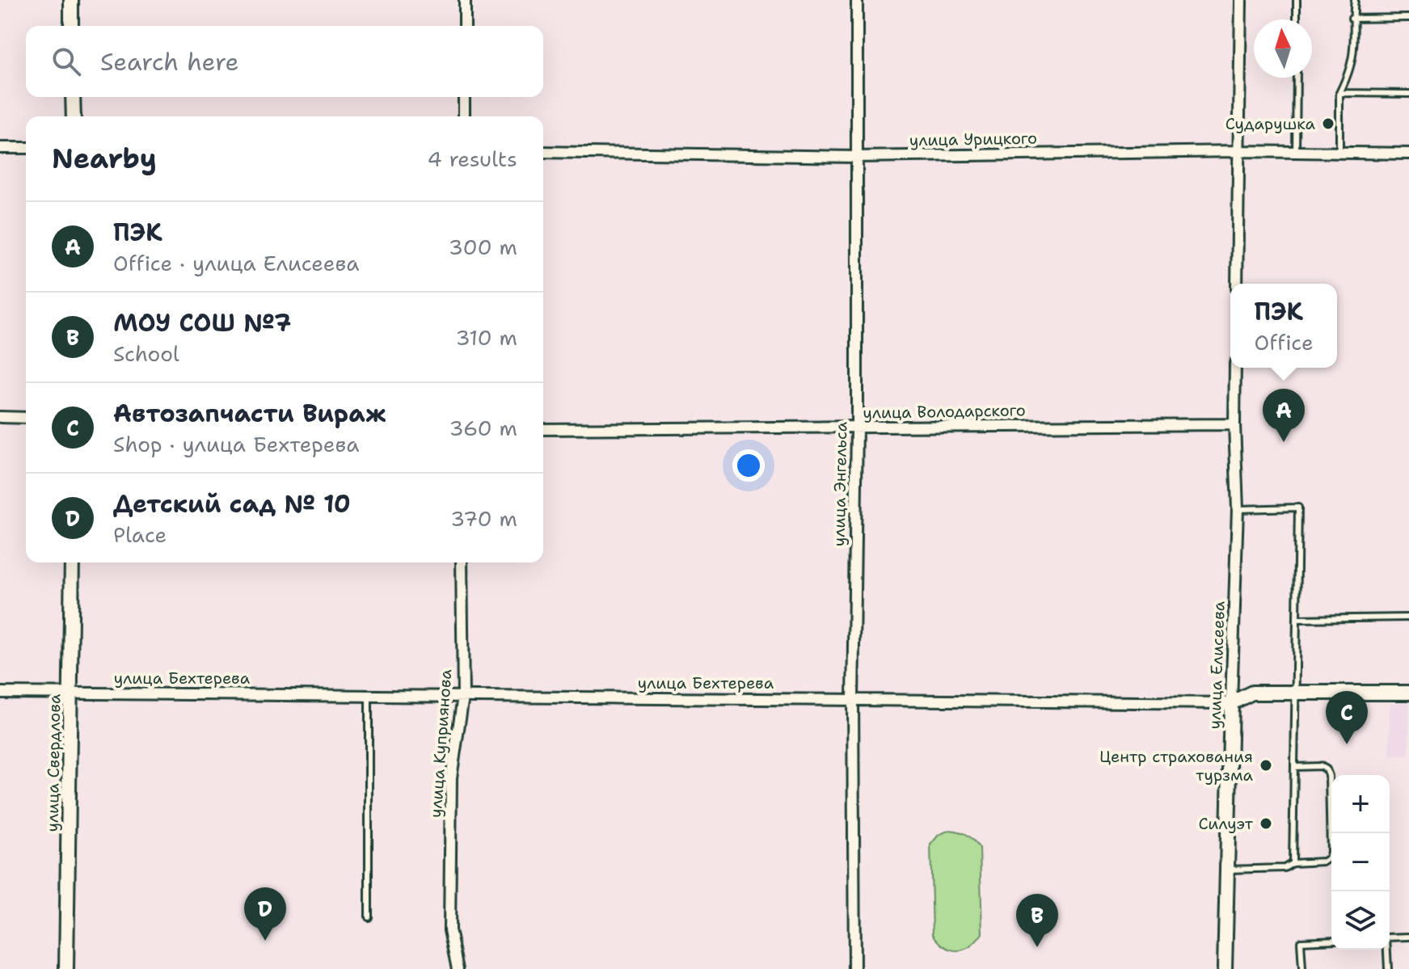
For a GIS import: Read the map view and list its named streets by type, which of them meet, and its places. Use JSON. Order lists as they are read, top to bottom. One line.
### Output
{"streets":{"street":["улица Урицкого","улица Володарского","улица Энгельса","улица Елисеева","улица Бехтерева","улица Куприянова","улица Свердлова"]},"crossings":[["улица Урицкого","улица Энгельса"],["улица Володарского","улица Энгельса"],["улица Володарского","улица Елисеева"],["улица Энгельса","улица Бехтерева"],["улица Елисеева","улица Бехтерева"],["улица Бехтерева","улица Куприянова"],["улица Бехтерева","улица Свердлова"]],"places":["Сударушка","Центр страхования турзма","Силуэт"],"north":"top","page":{"search":"Search here","heading":["Nearby","4 results"],"list":[{"mark":"A","name":"ПЭК","note":"Office · улица Елисеева","value":"300 m"},{"mark":"B","name":"МОУ СОШ №7","note":"School","value":"310 m"},{"mark":"C","name":"Автозапчасти Вираж","note":"Shop · улица Бехтерева","value":"360 m"},{"mark":"D","name":"Детский сад № 10","note":"Place","value":"370 m"}],"popup":["ПЭК","Office"],"pins":["A","C","D","B"],"map_buttons":["+","−"]}}
